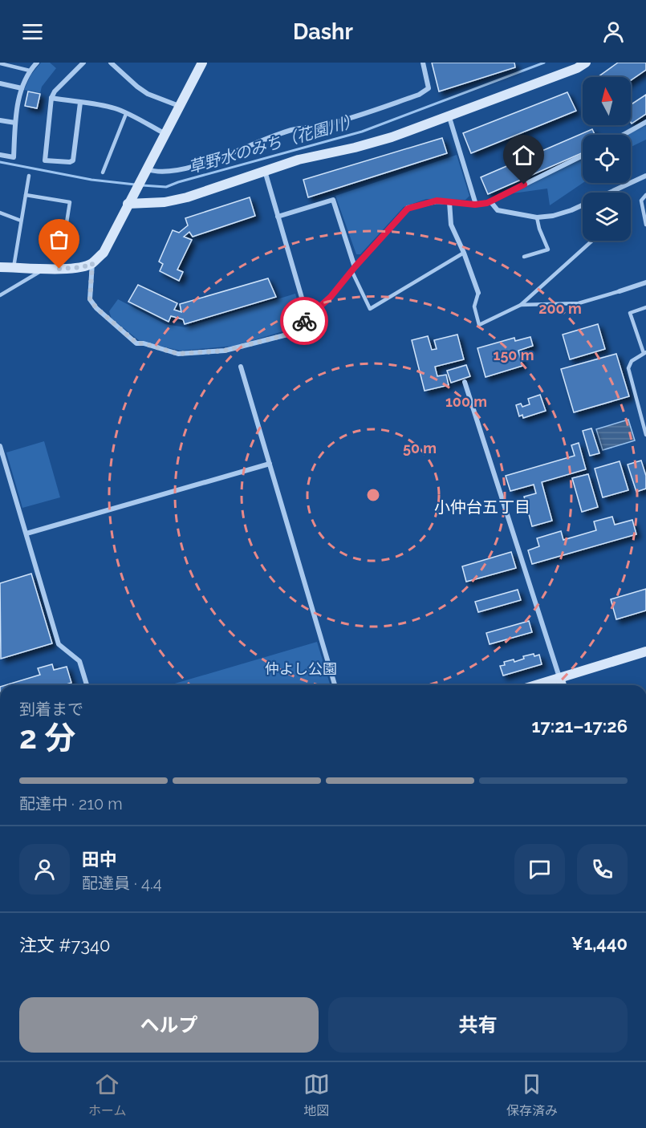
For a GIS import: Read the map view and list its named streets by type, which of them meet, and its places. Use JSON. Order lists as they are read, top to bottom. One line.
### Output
{"districts":["小仲台五丁目"],"water":["草野水のみち（花園川）"],"parks":["仲よし公園"],"north":"top","page":{"header":"Dashr","heading":["2 分","到着まで","17:21–17:26"],"panel":["田中","配達員 · 4.4","注文 #7340","¥1,440"],"bar":"配達中 · 210 m","buttons":["ヘルプ","共有"],"tabs":["ホーム","地図","保存済み"]},"rings":["200 m","150 m","100 m","50 m"]}
